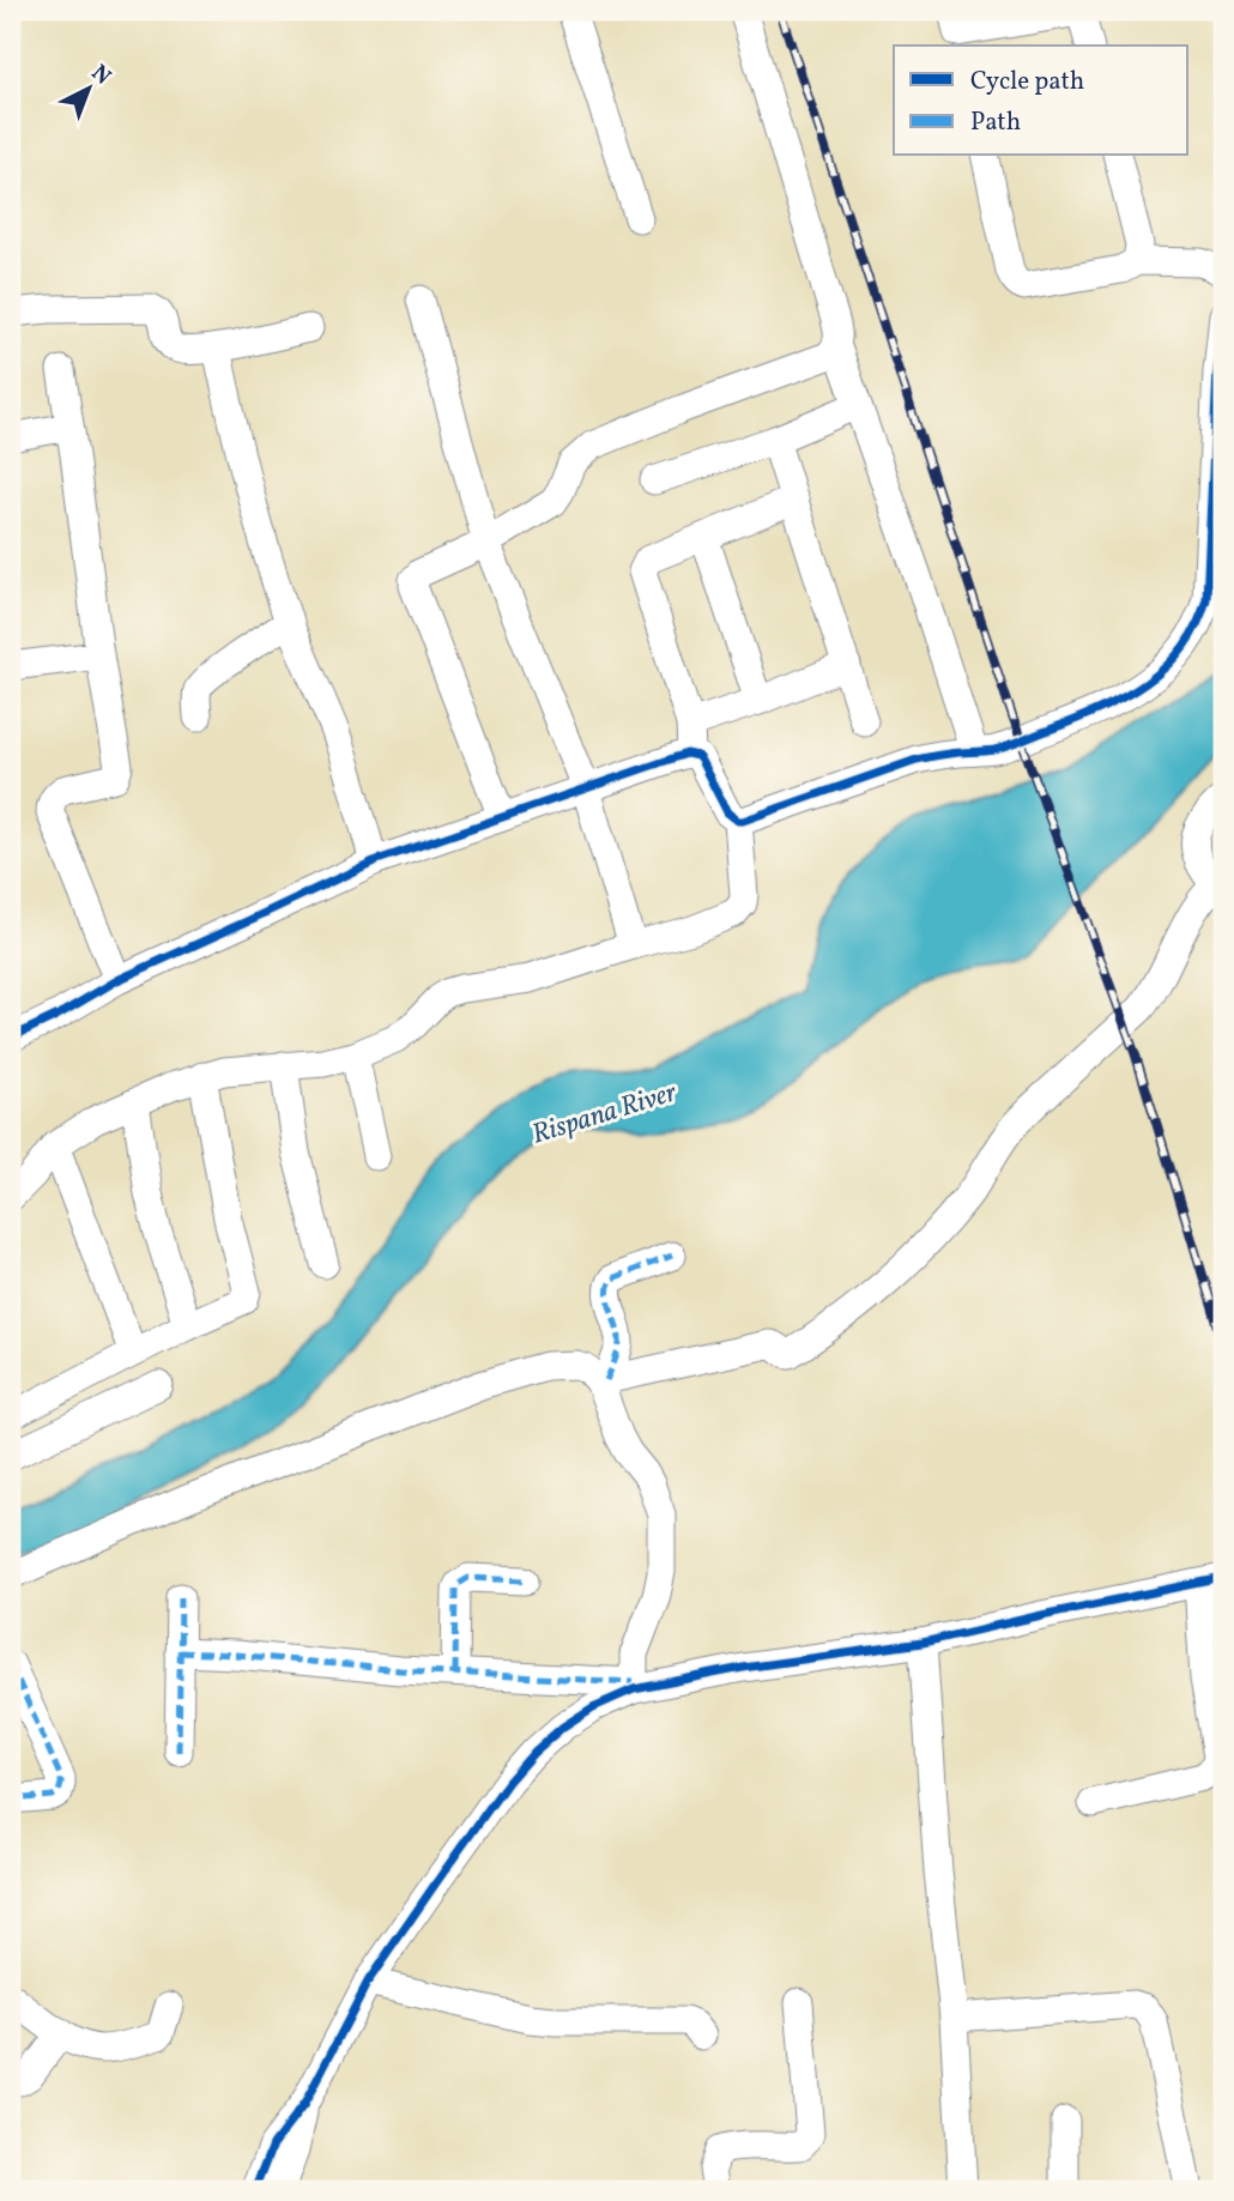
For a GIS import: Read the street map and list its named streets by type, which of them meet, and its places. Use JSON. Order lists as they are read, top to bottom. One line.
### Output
{"water":["Rispana River"],"legend":["Cycle path","Path"],"north":"top right"}
